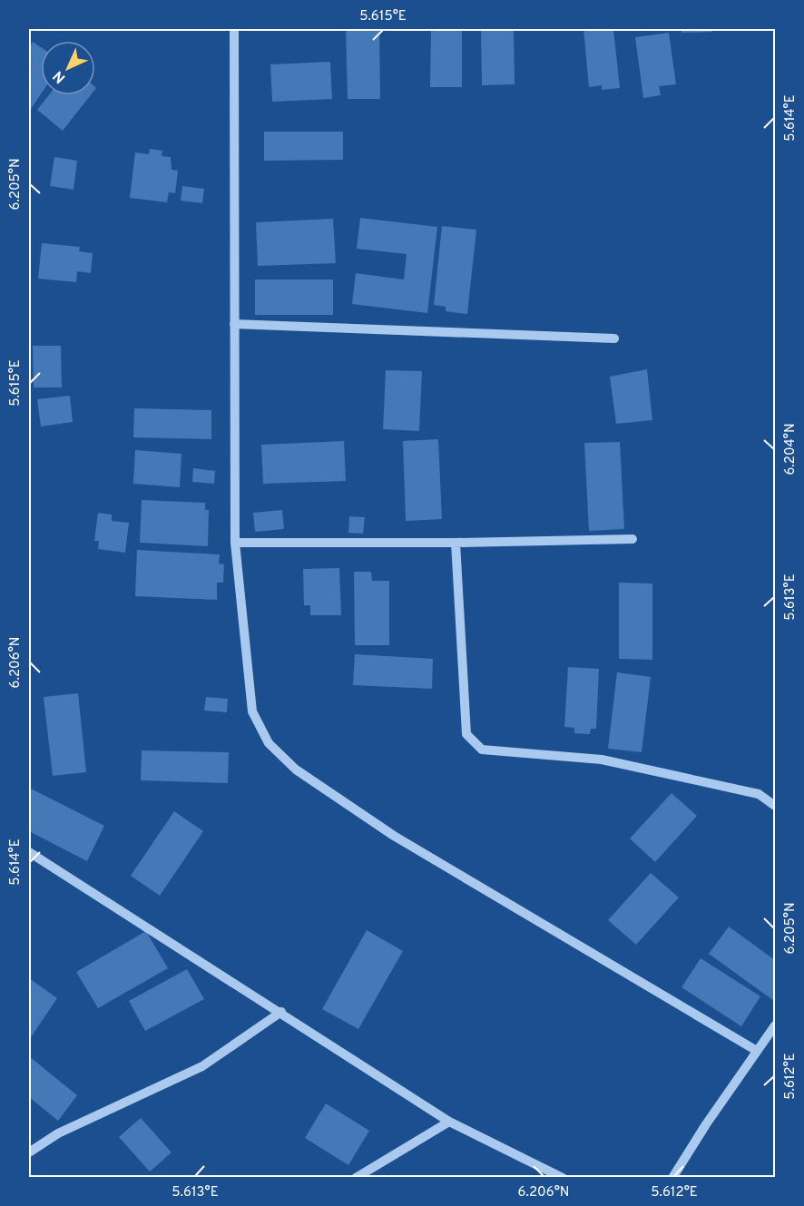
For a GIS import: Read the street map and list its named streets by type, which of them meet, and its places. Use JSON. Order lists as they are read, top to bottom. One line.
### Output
{"north":"bottom left","coordinates":["5.615°E","5.614°E","6.205°N","6.204°N","5.613°E","6.206°N","5.612°E"]}
